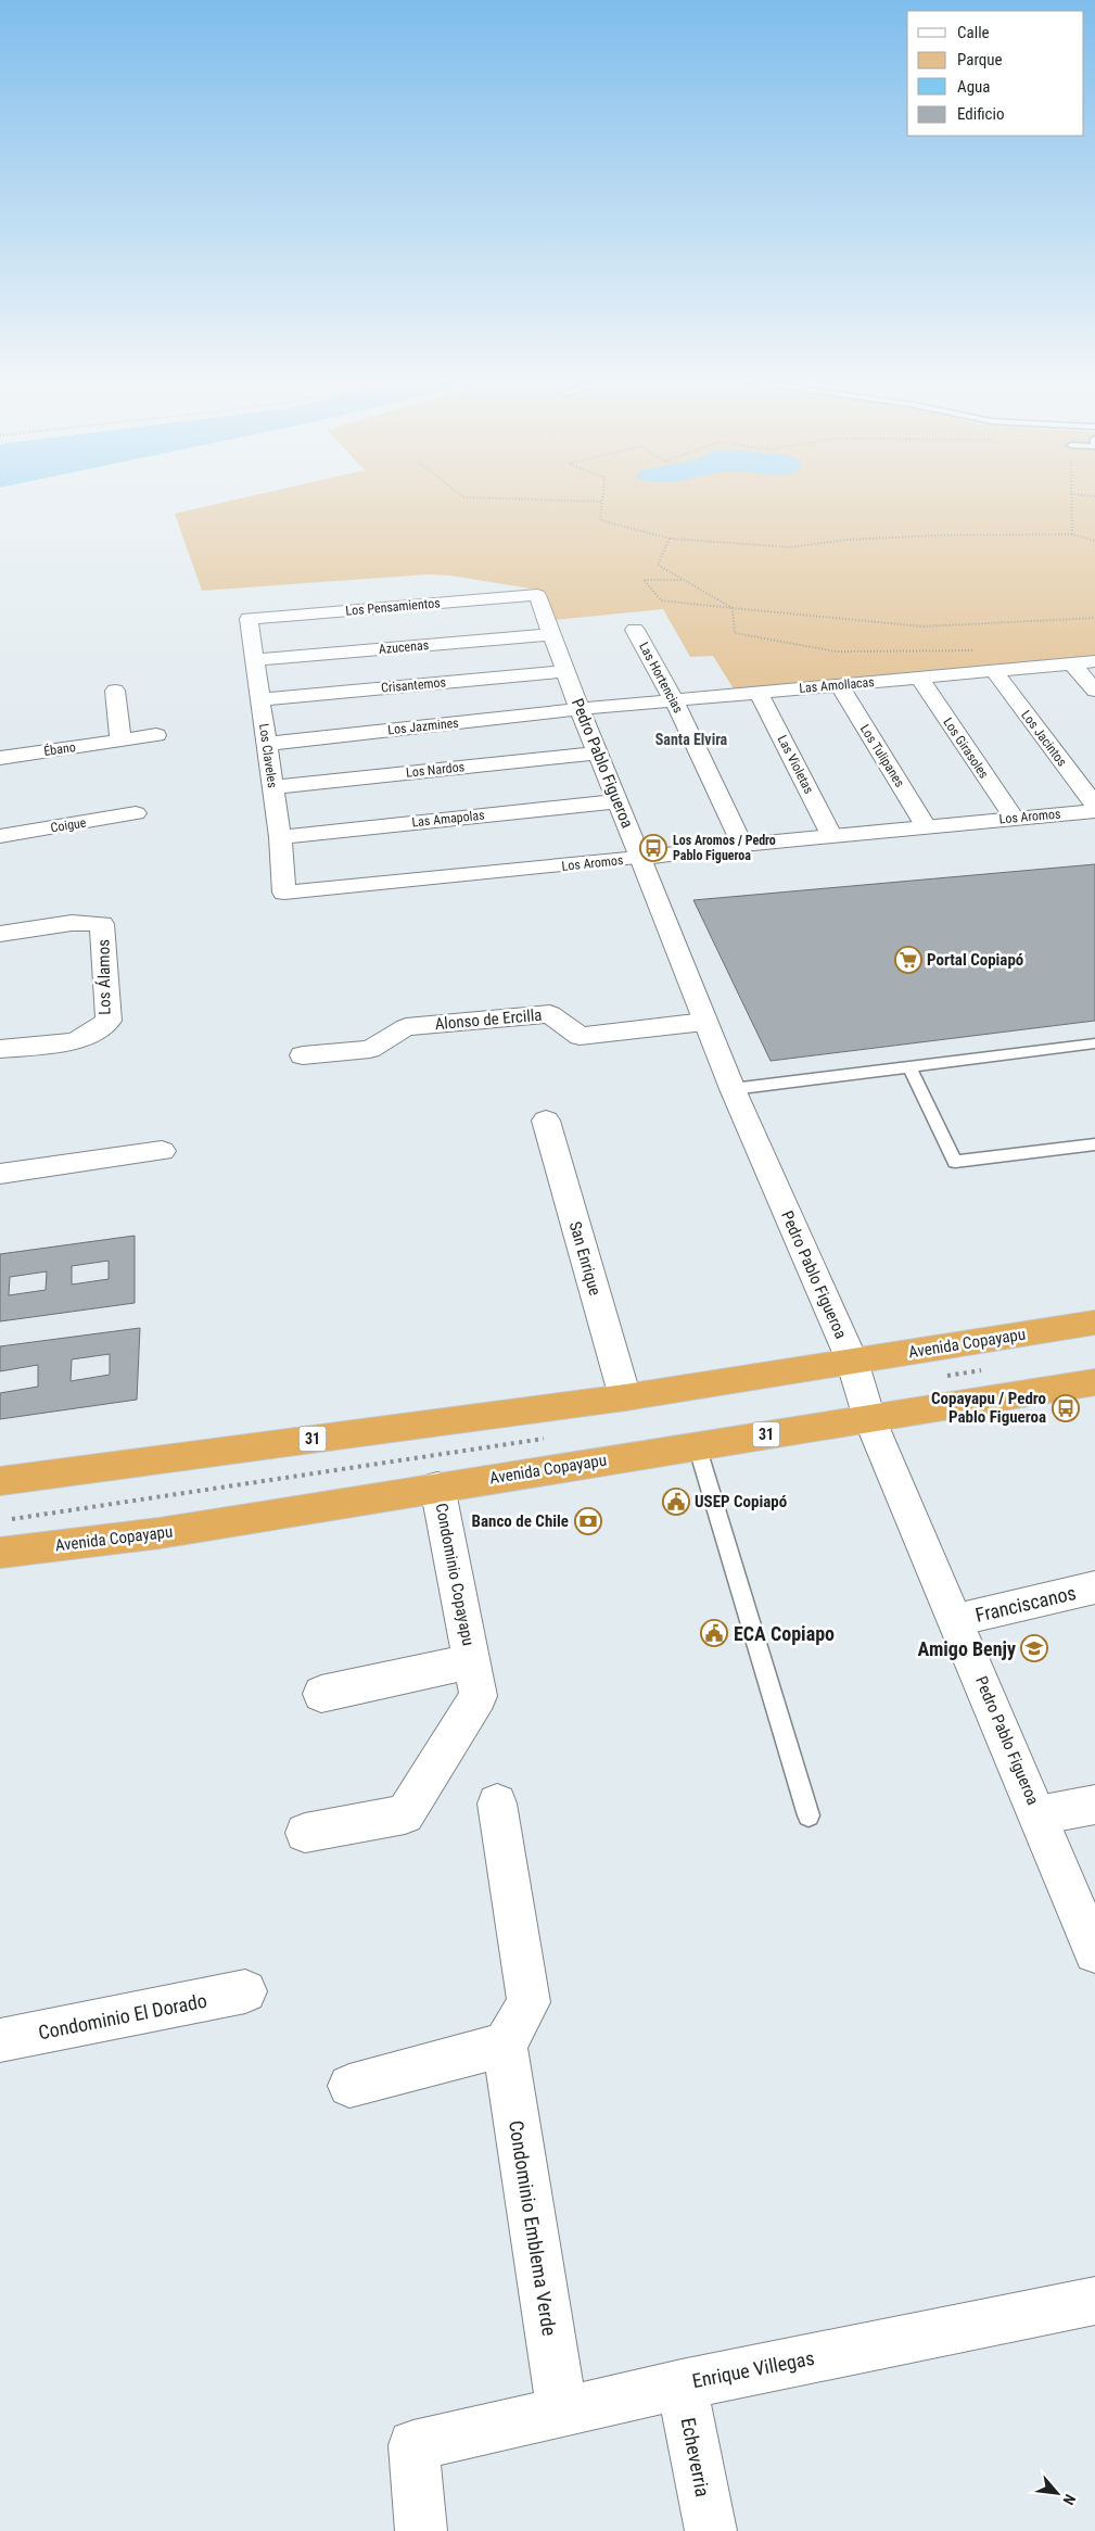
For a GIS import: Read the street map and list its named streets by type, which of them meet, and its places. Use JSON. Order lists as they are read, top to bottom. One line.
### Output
{"streets":{"highway":["Avenida Copayapu","31"],"street":["Los Pensamientos","Azucenas","Las Hortencias","Crisantemos","Las Amollacas","Los Jazmines","Los Jacintos","Los Girasoles","Ébano","Los Claveles","Los Tulipanes","Pedro Pablo Figueroa","Las Violetas","Los Nardos","Los Aromos","Las Amapolas","Coigue","Los Álamos","Alonso de Ercilla","San Enrique","Condominio Copayapu","Franciscanos","Condominio El Dorado","Condominio Emblema Verde","Enrique Villegas","Echeverria"]},"crossings":[["Los Pensamientos","Los Claveles"],["Los Pensamientos","Pedro Pablo Figueroa"],["Azucenas","Los Claveles"],["Azucenas","Pedro Pablo Figueroa"],["Las Hortencias","Las Amollacas"],["Las Hortencias","Los Aromos"],["Crisantemos","Los Claveles"],["Crisantemos","Pedro Pablo Figueroa"],["Las Amollacas","Los Jazmines"],["Las Amollacas","Los Jacintos"],["Las Amollacas","Los Girasoles"],["Las Amollacas","Los Tulipanes"],["Las Amollacas","Pedro Pablo Figueroa"],["Las Amollacas","Las Violetas"],["Los Jazmines","Los Claveles"],["Los Jazmines","Pedro Pablo Figueroa"],["Los Girasoles","Los Aromos"],["Los Claveles","Los Nardos"],["Los Claveles","Los Aromos"],["Los Claveles","Las Amapolas"],["Los Tulipanes","Los Aromos"],["Pedro Pablo Figueroa","Los Nardos"],["Pedro Pablo Figueroa","Los Aromos"],["Pedro Pablo Figueroa","Las Amapolas"],["Pedro Pablo Figueroa","Alonso de Ercilla"],["Pedro Pablo Figueroa","Avenida Copayapu"],["Pedro Pablo Figueroa","Franciscanos"],["Las Violetas","Los Aromos"],["San Enrique","Avenida Copayapu"],["Avenida Copayapu","Condominio Copayapu"],["Condominio Emblema Verde","Enrique Villegas"],["Enrique Villegas","Echeverria"]],"districts":["Santa Elvira"],"places":{"bus stop":["Los Aromos / Pedro Pablo Figueroa","Copayapu / Pedro Pablo Figueroa"],"supermarket":["Portal Copiapó"],"public building":["USEP Copiapó","ECA Copiapo"],"bank":["Banco de Chile"],"school or university":["Amigo Benjy"]},"legend":["Calle","Parque","Agua","Edificio"],"north":"bottom right"}
